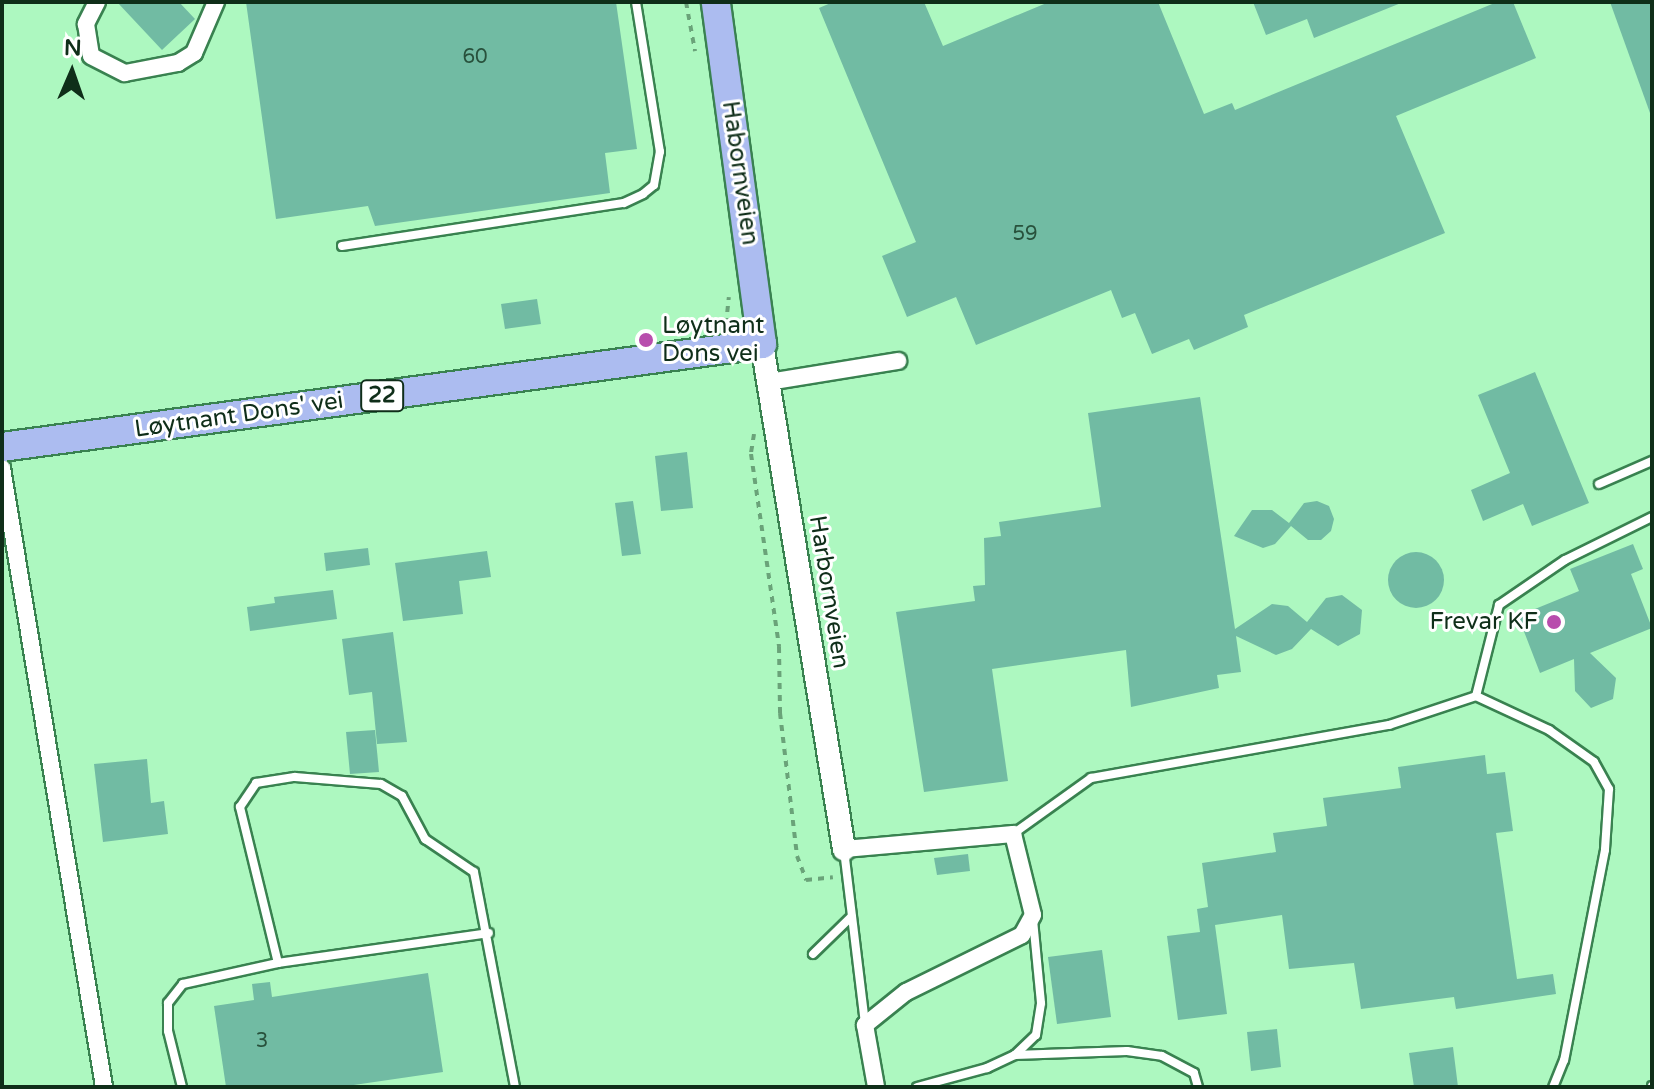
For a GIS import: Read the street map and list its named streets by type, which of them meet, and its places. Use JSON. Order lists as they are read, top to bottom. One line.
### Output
{"streets":{"highway":["Habornveien","22","Løytnant Dons' vei"],"street":["Harbornveien"]},"crossings":[["Habornveien","Løytnant Dons' vei"],["Habornveien","Harbornveien"],["Løytnant Dons' vei","Harbornveien"]],"places":["Løytnant Dons vei","Frevar KF"],"house_numbers":["60","59","3"],"north":"top"}
